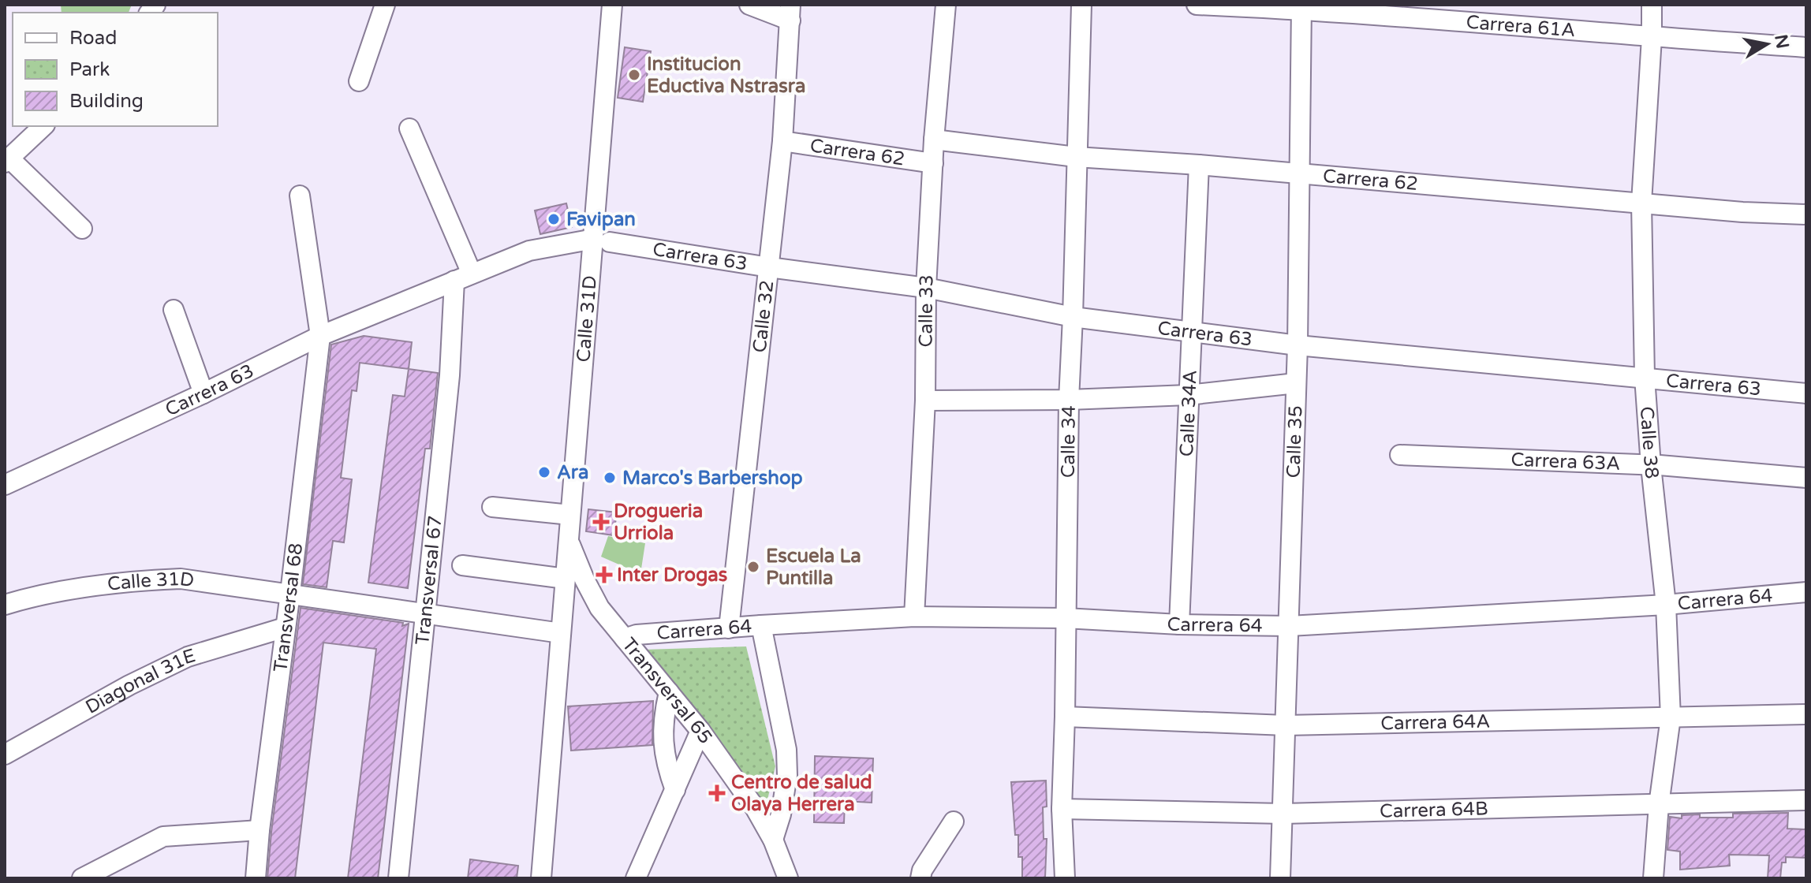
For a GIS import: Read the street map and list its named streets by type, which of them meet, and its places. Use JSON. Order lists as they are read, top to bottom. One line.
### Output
{"streets":{"street":["Carrera 61A","Carrera 62","Carrera 63","Calle 33","Calle 32","Calle 31D","Calle 34A","Calle 34","Calle 35","Calle 38","Carrera 63A","Transversal 67","Carrera 64","Transversal 68","Diagonal 31E","Transversal 65","Carrera 64A","Carrera 64B"]},"crossings":[["Carrera 61A","Calle 35"],["Carrera 61A","Calle 38"],["Carrera 62","Calle 33"],["Carrera 62","Calle 32"],["Carrera 62","Calle 34A"],["Carrera 62","Calle 34"],["Carrera 62","Calle 35"],["Carrera 62","Calle 38"],["Carrera 63","Calle 33"],["Carrera 63","Calle 32"],["Carrera 63","Calle 31D"],["Carrera 63","Calle 34A"],["Carrera 63","Calle 34"],["Carrera 63","Calle 35"],["Carrera 63","Calle 38"],["Carrera 63","Transversal 67"],["Carrera 63","Transversal 68"],["Calle 33","Carrera 64"],["Calle 32","Carrera 64"],["Calle 31D","Transversal 67"],["Calle 31D","Transversal 68"],["Calle 31D","Transversal 65"],["Calle 34A","Carrera 64"],["Calle 34","Carrera 64"],["Calle 34","Carrera 64A"],["Calle 34","Carrera 64B"],["Calle 35","Carrera 64"],["Calle 35","Carrera 64A"],["Calle 35","Carrera 64B"],["Calle 38","Carrera 63A"],["Calle 38","Carrera 64"],["Calle 38","Carrera 64A"],["Calle 38","Carrera 64B"],["Carrera 64","Transversal 65"],["Transversal 68","Diagonal 31E"]],"places":{"other":["Institucion Eductiva Nstrasra","Favipan","Ara","Marco's Barbershop","Escuela La Puntilla"],"health":["Drogueria Urriola","Inter Drogas","Centro de salud Olaya Herrera"]},"legend":["Road","Park","Building"],"north":"right"}
